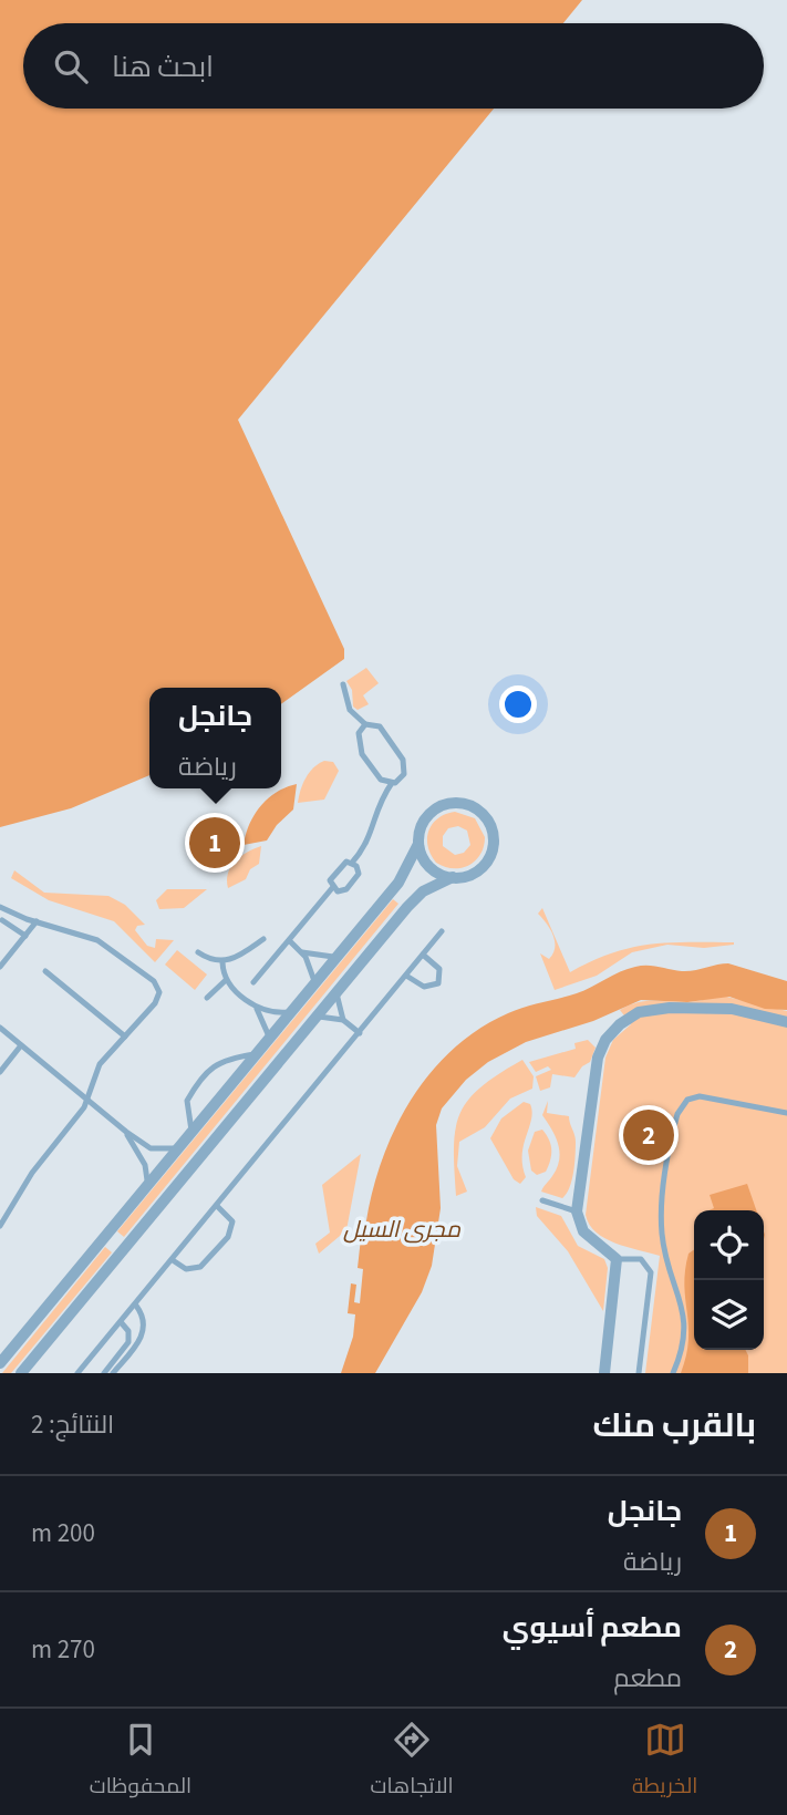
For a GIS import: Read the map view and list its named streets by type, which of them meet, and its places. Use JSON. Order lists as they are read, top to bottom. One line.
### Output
{"water":["مجرى السيل"],"page":{"search":"ابحث هنا","popup":["جانجل","رياضة"],"pins":["1","2"],"heading":["بالقرب منك","النتائج: 2"],"list":[{"mark":"1","name":"جانجل","note":"رياضة","value":"200 m"},{"mark":"2","name":"مطعم أسيوي","note":"مطعم","value":"270 m"}],"nav":["الخريطة","الاتجاهات","المحفوظات"]}}
